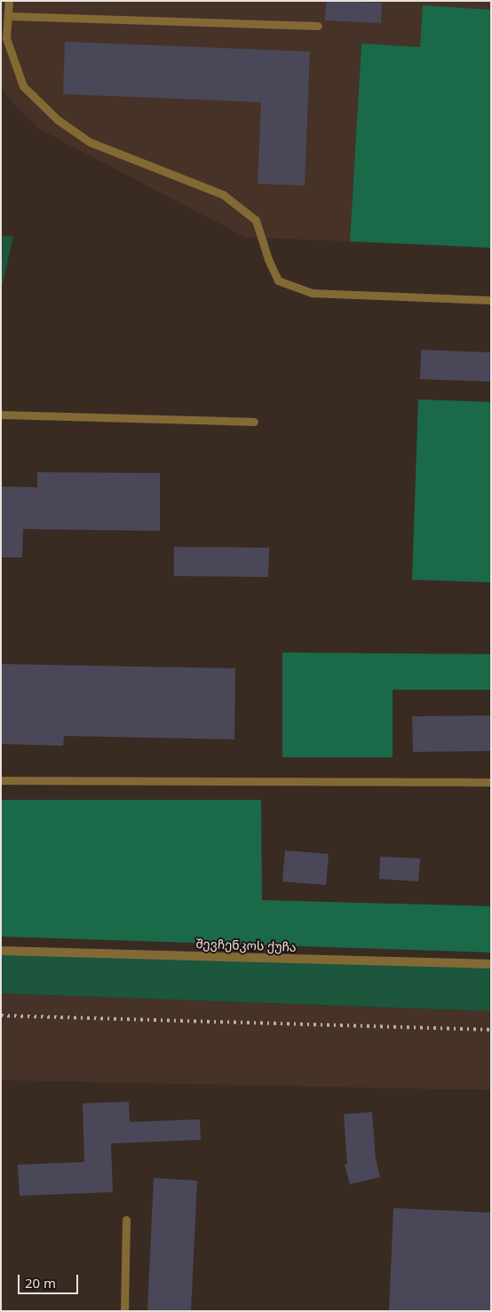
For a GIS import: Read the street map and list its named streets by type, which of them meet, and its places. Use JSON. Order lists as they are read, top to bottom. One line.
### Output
{"streets":{"street":["შევჩენკოს ქუჩა"]},"scale_bar":"20 m"}
